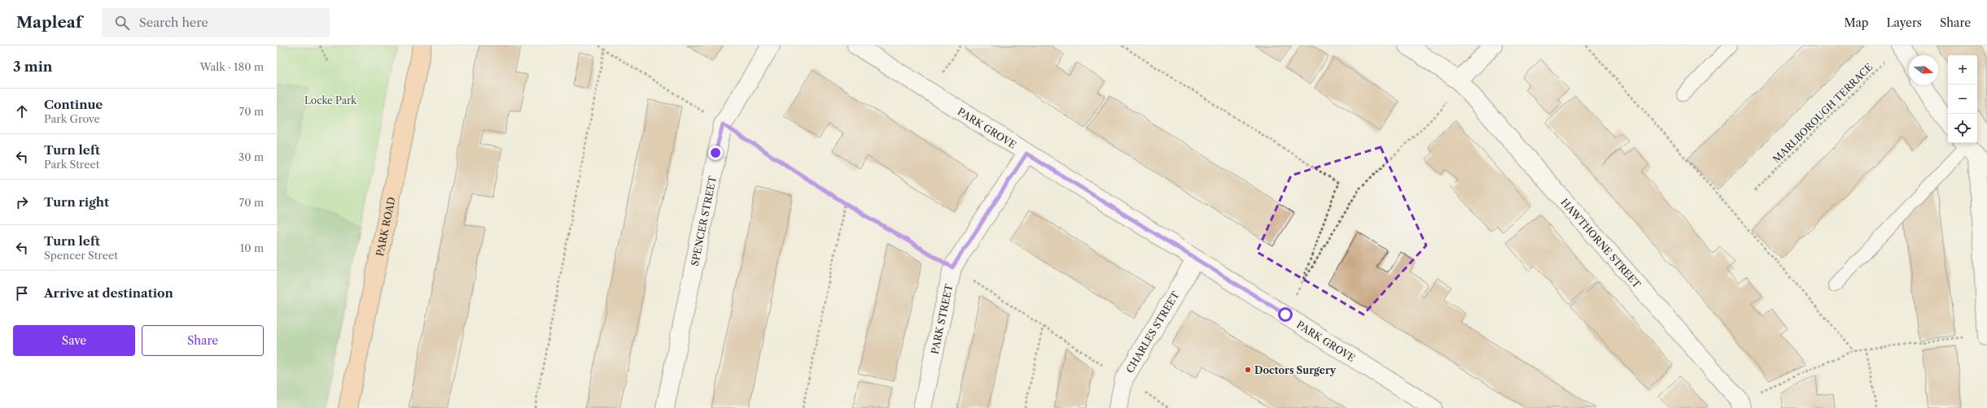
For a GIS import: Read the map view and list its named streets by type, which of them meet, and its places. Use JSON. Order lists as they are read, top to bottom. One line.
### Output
{"streets":{"highway":["PARK ROAD"],"street":["PARK GROVE","SPENCER STREET","HAWTHORNE STREET","PARK STREET","CHARLES STREET"],"path":["MARLBOROUGH TERRACE"]},"crossings":[["PARK GROVE","PARK STREET"],["PARK GROVE","CHARLES STREET"]],"parks":["Locke Park"],"places":["Doctors Surgery"],"north":"right","page":{"header":"Mapleaf","search":"Search here","nav":["Map","Layers","Share"],"heading":["3 min","Walk · 180 m"],"map_buttons":["+","−"],"list":[["Continue","Park Grove","70 m"],["Turn left","Park Street","30 m"],["Turn right","70 m"],["Turn left","Spencer Street","10 m"],"Arrive at destination"],"buttons":["Save","Share"]}}
